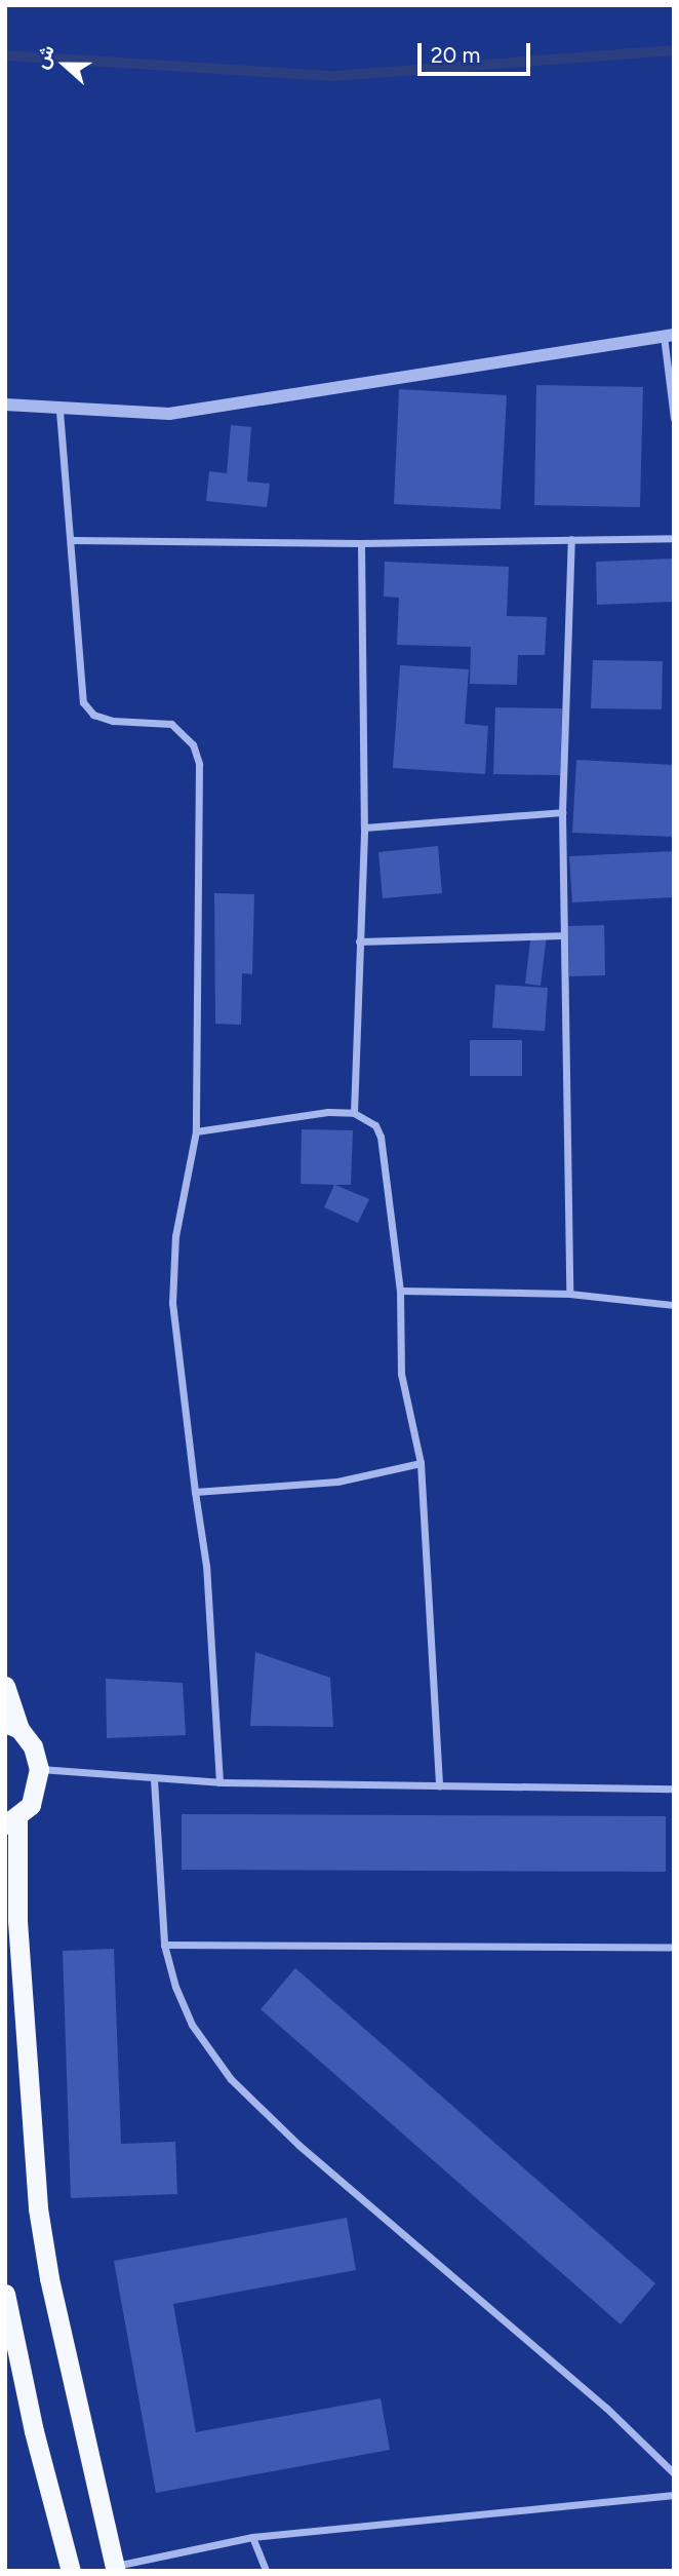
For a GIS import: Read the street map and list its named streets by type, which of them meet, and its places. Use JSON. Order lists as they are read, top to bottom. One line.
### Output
{"scale_bar":"20 m","north":"left"}
